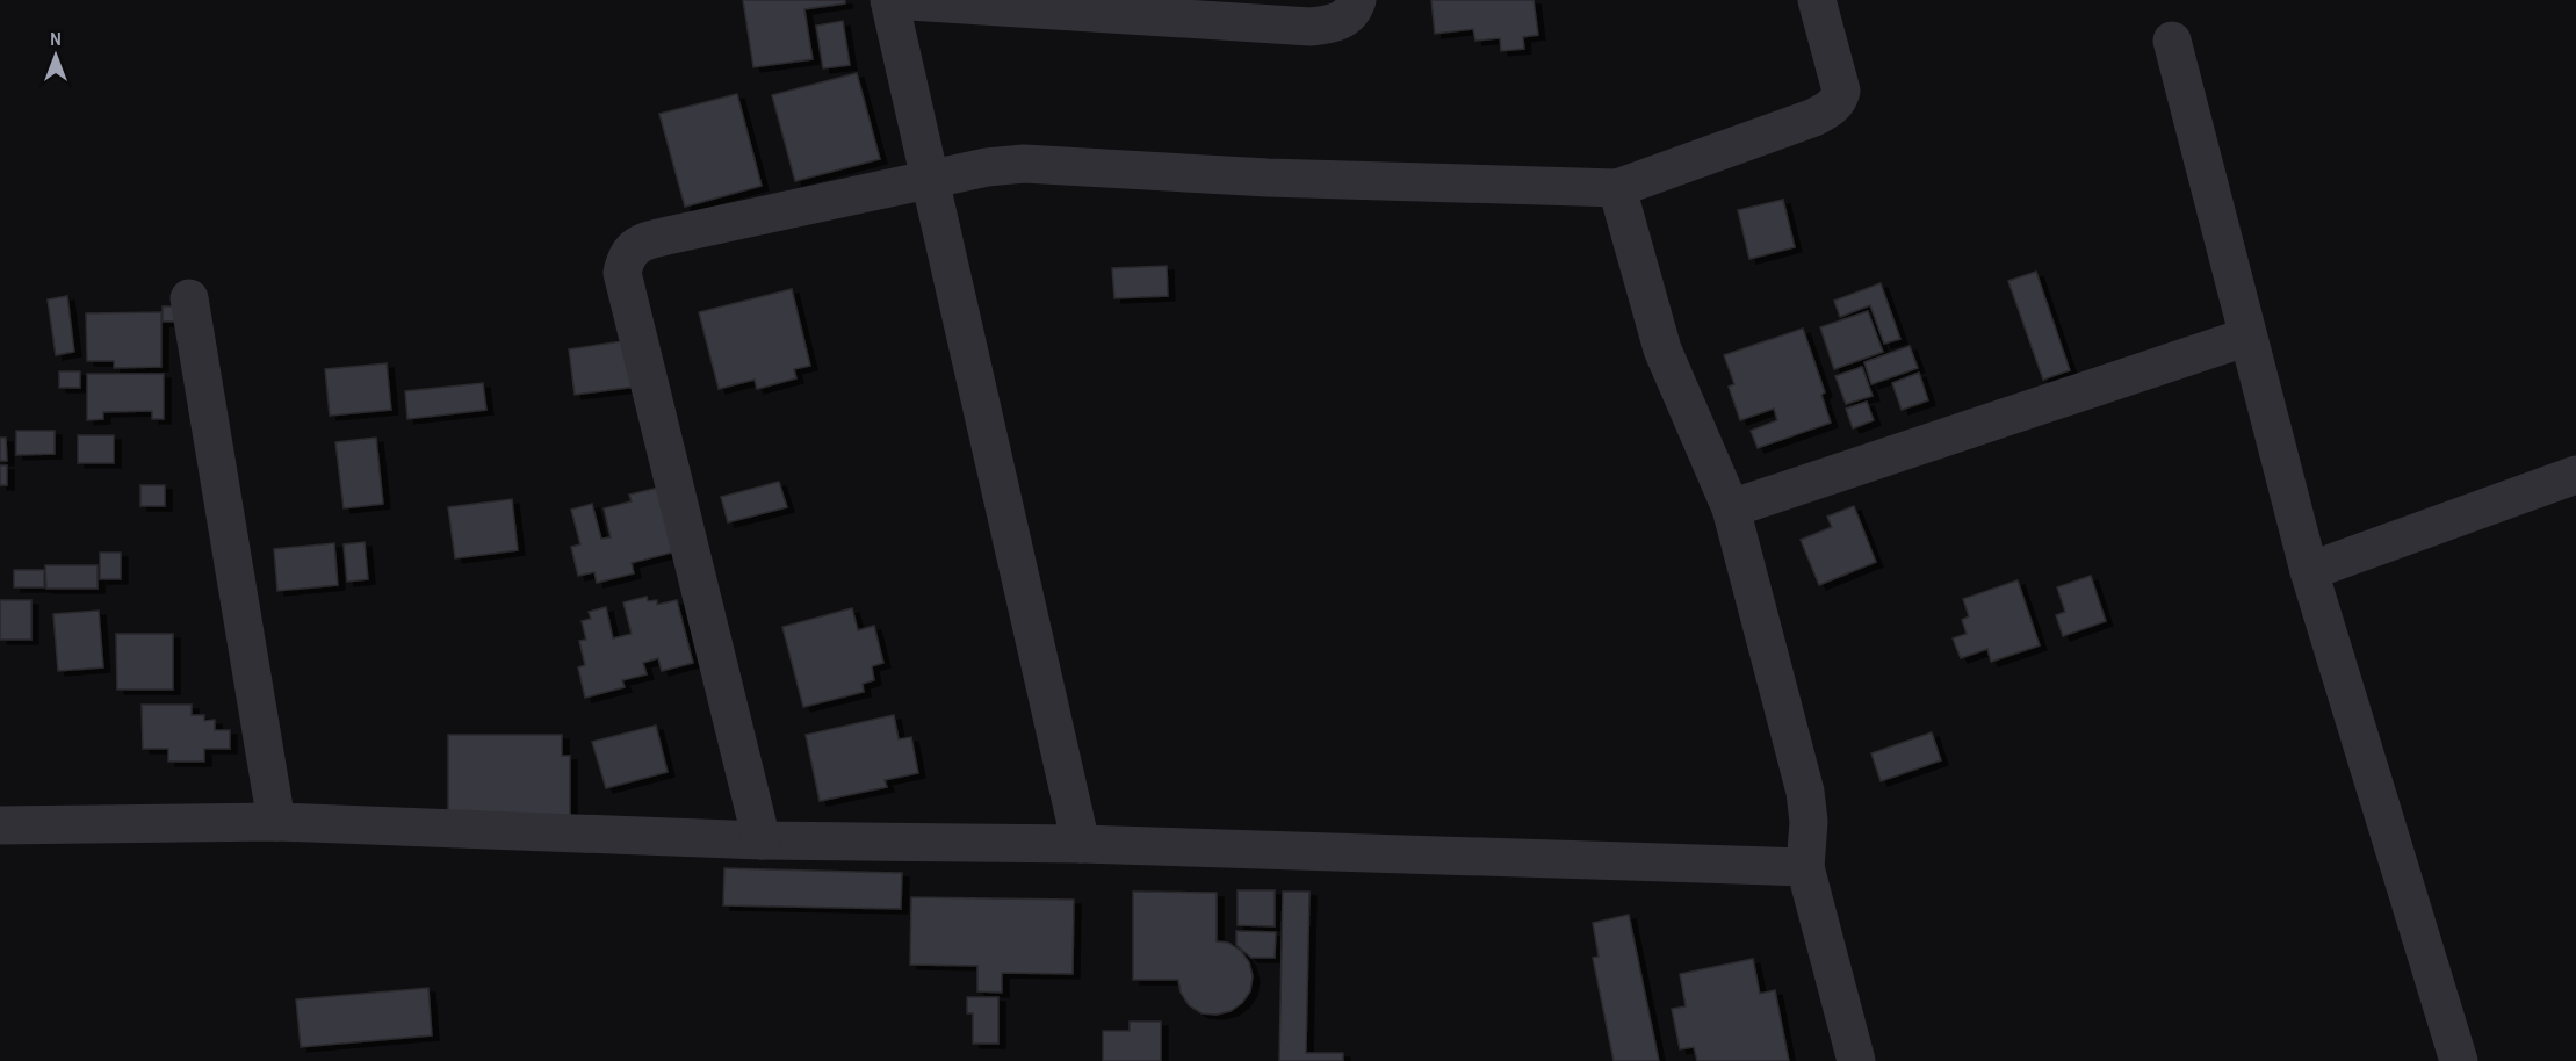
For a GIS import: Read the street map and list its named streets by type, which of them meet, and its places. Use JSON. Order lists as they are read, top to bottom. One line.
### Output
{"north":"top"}
